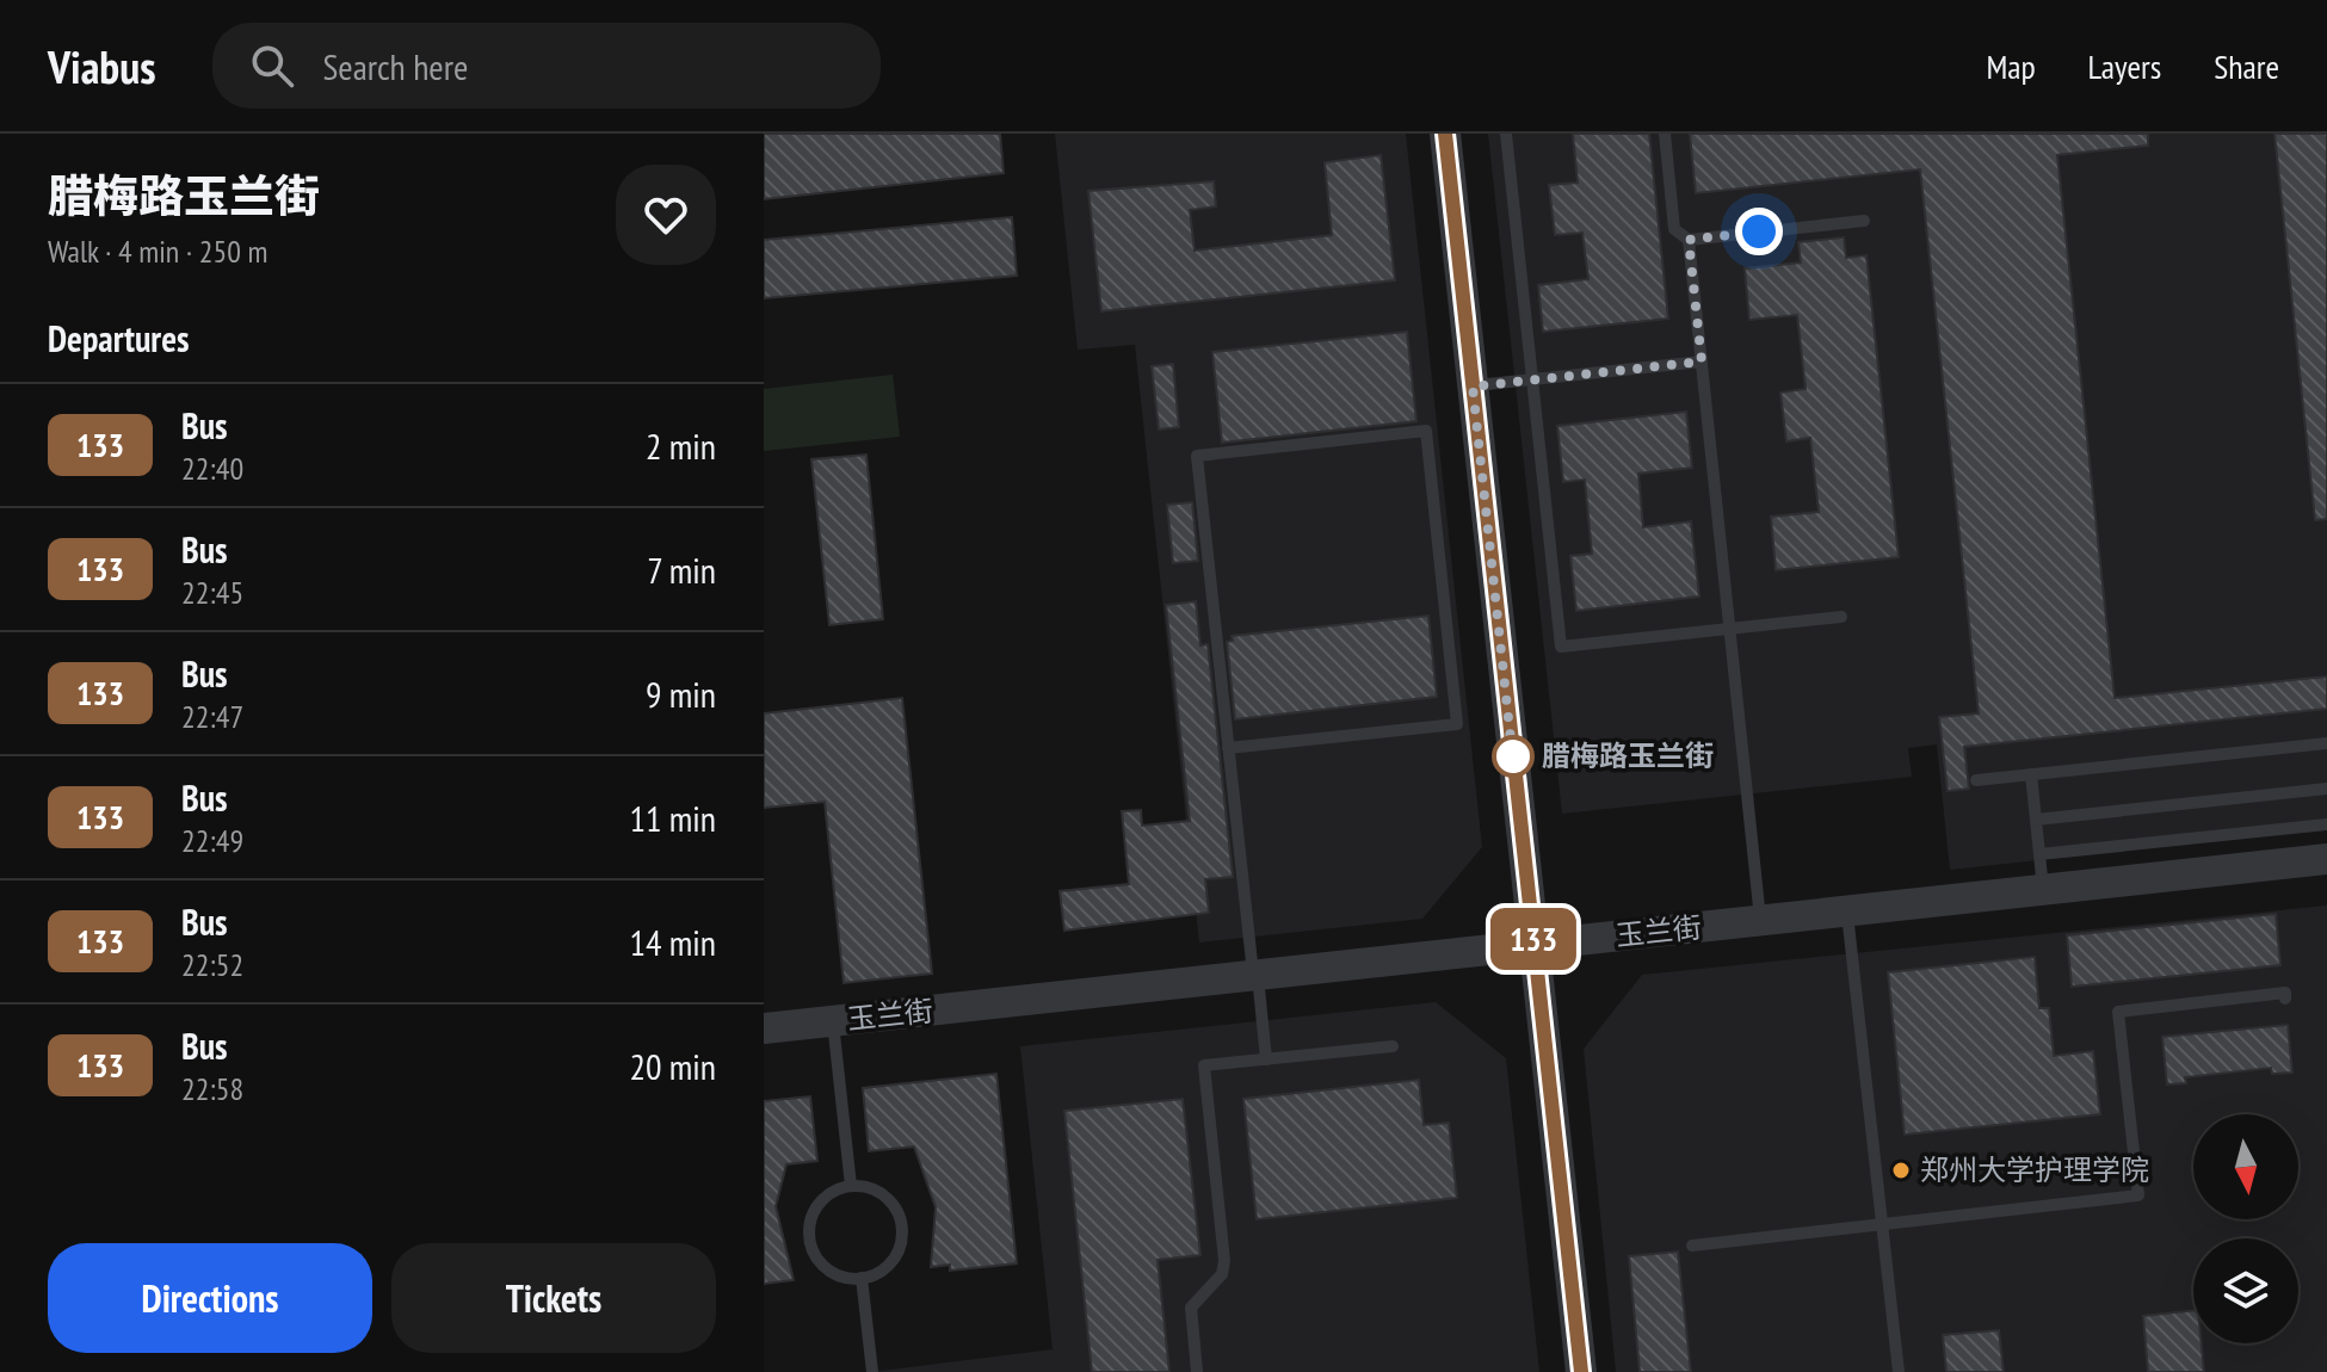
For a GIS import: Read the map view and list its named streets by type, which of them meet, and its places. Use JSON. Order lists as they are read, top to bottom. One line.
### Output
{"streets":{"street":["玉兰街"]},"places":["腊梅路玉兰街","郑州大学护理学院"],"lines":["bus line 133"],"north":"bottom","page":{"header":"Viabus","search":"Search here","nav":["Map","Layers","Share"],"heading":[["腊梅路玉兰街","Walk · 4 min · 250 m"],"Departures"],"on_map":"133","list":[{"mark":"133","name":"Bus","note":"22:40","value":"2 min"},{"mark":"133","name":"Bus","note":"22:45","value":"7 min"},{"mark":"133","name":"Bus","note":"22:47","value":"9 min"},{"mark":"133","name":"Bus","note":"22:49","value":"11 min"},{"mark":"133","name":"Bus","note":"22:52","value":"14 min"},{"mark":"133","name":"Bus","note":"22:58","value":"20 min"}],"buttons":["Directions","Tickets"]}}
